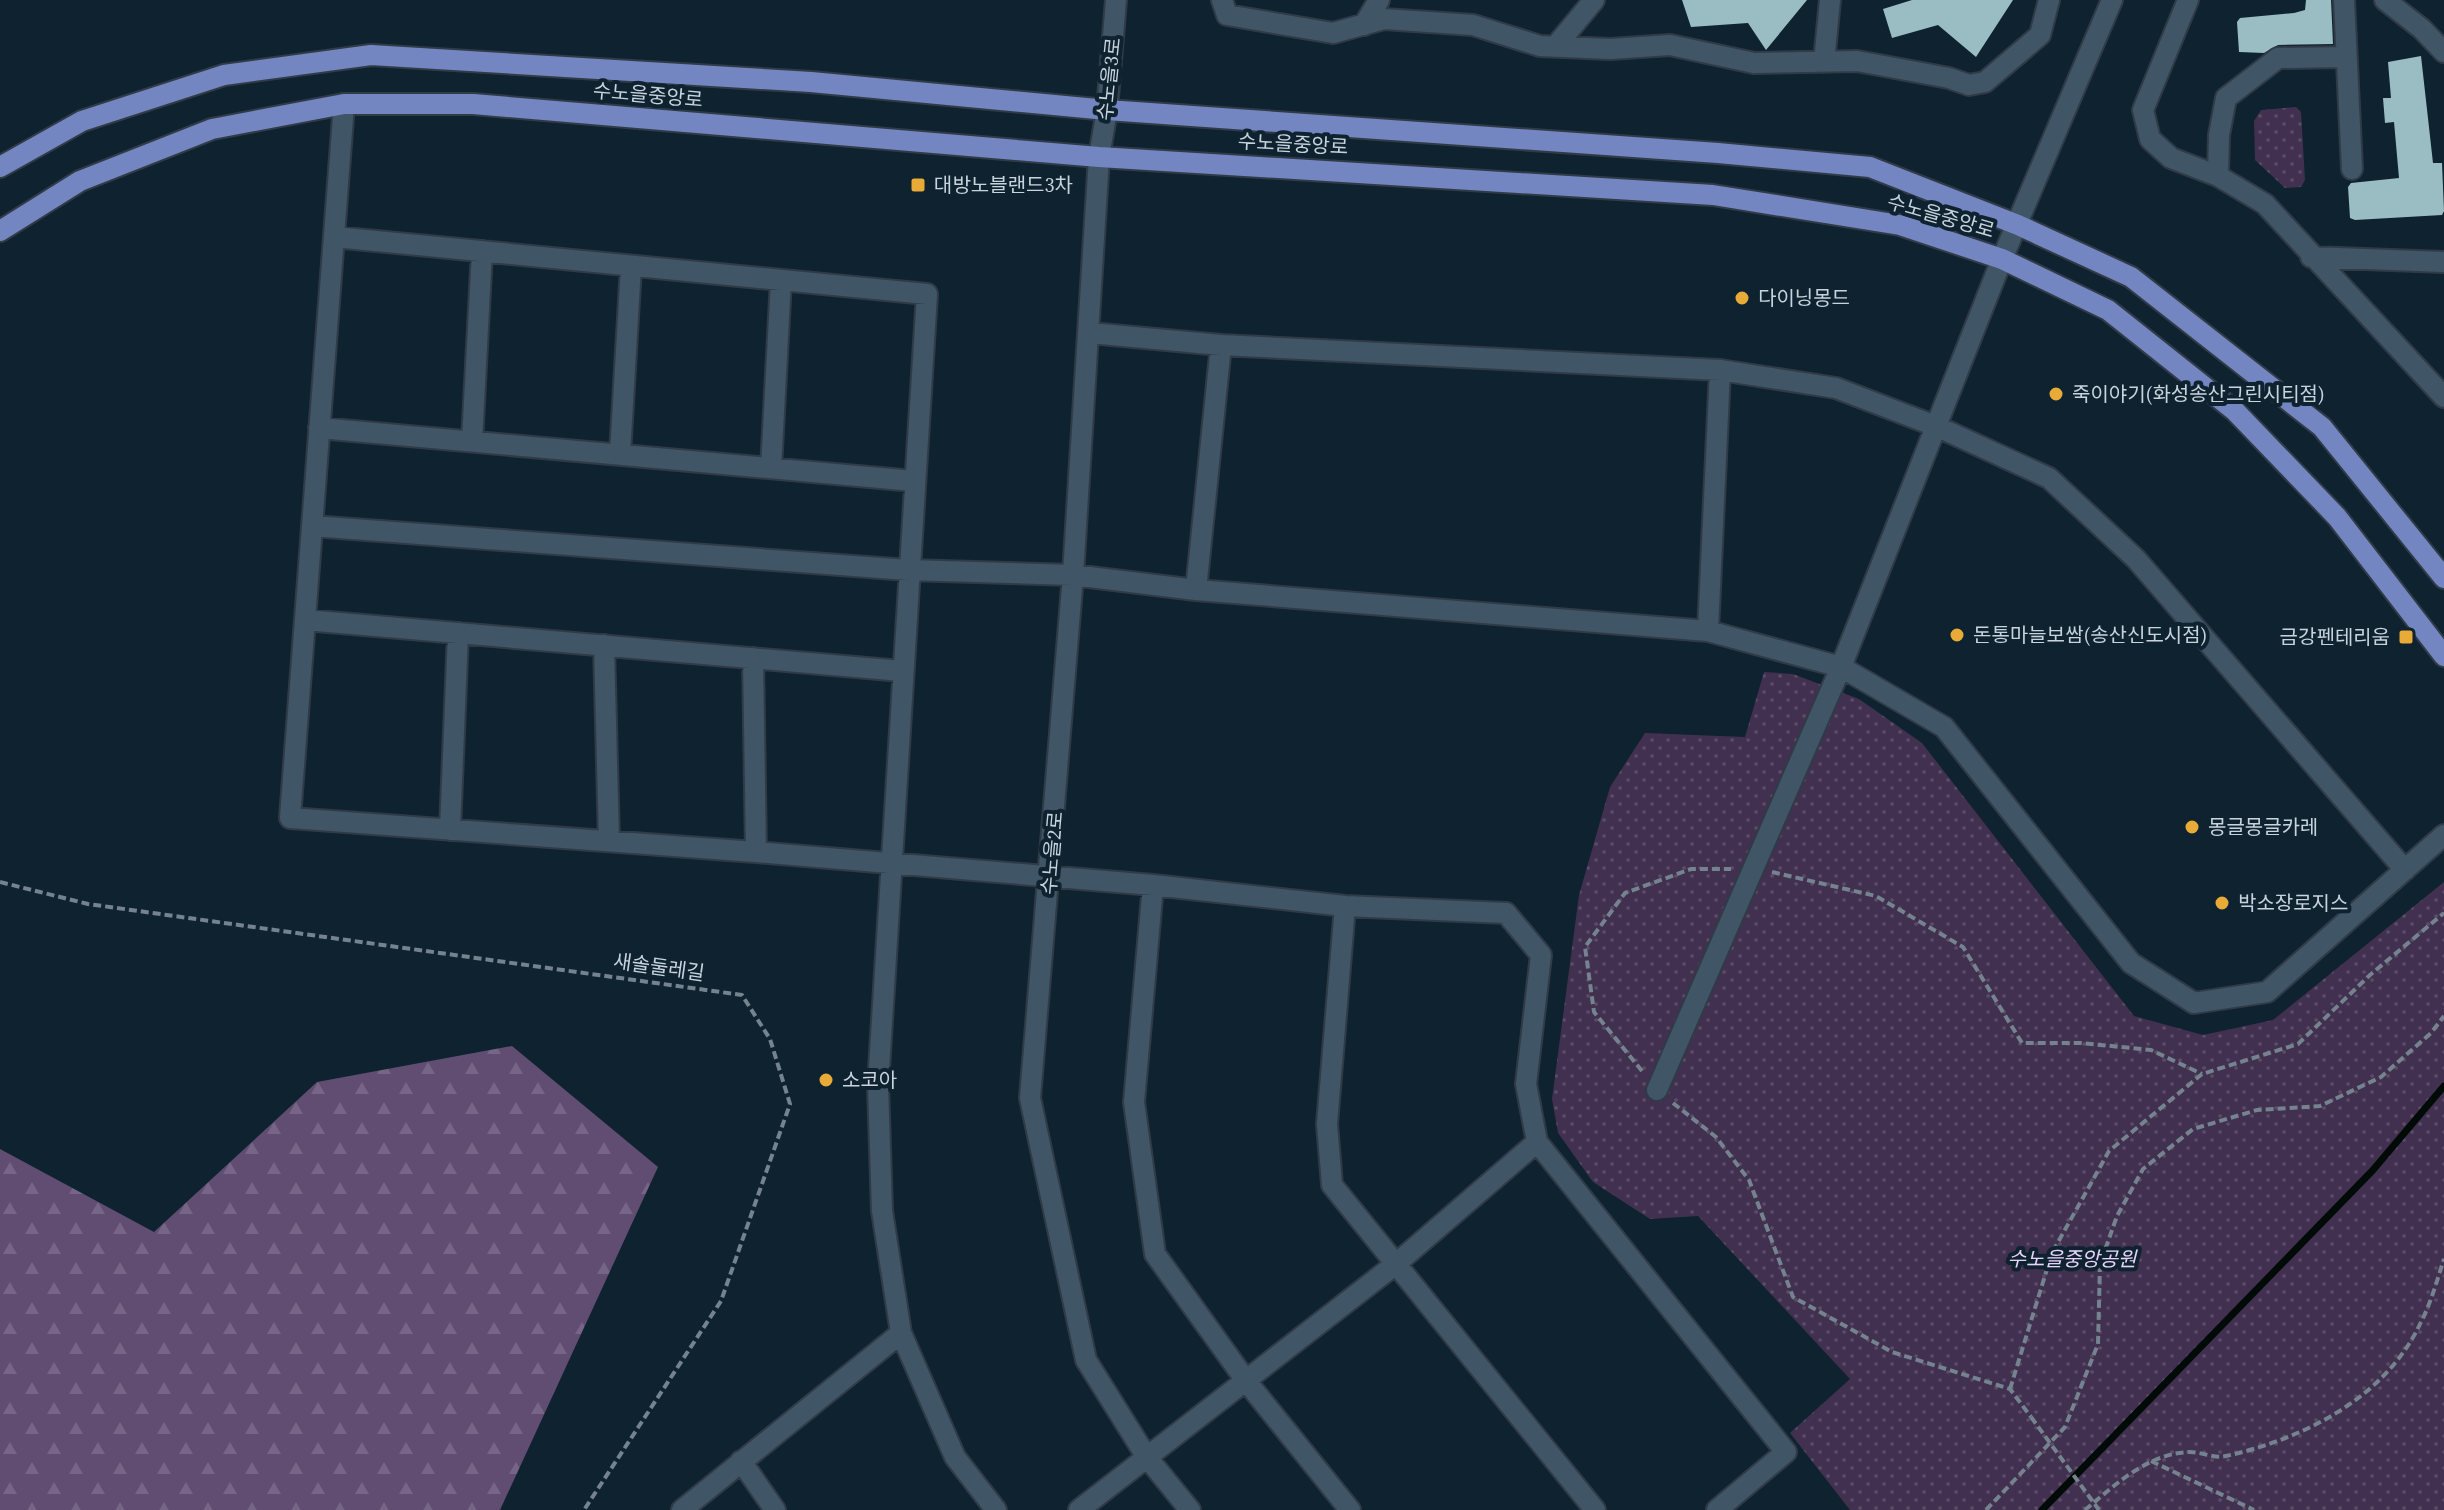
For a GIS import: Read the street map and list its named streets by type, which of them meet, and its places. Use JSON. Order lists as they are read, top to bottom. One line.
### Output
{"streets":{"main road":["수노을중앙로"],"street":["수노을3로","수노을2로"],"path":["새솔둘레길"]},"crossings":[["수노을3로","수노을중앙로"],["수노을3로","수노을2로"],["수노을중앙로","수노을2로"]],"parks":["수노을중앙공원"],"places":{"transit":["대방노블랜드3차","금강펜테리움"],"other":["다이닝몽드","죽이야기(화성송산그린시티점)","돈통마늘보쌈(송산신도시점)","몽글몽글카레","박소장로지스","소코아"]}}
